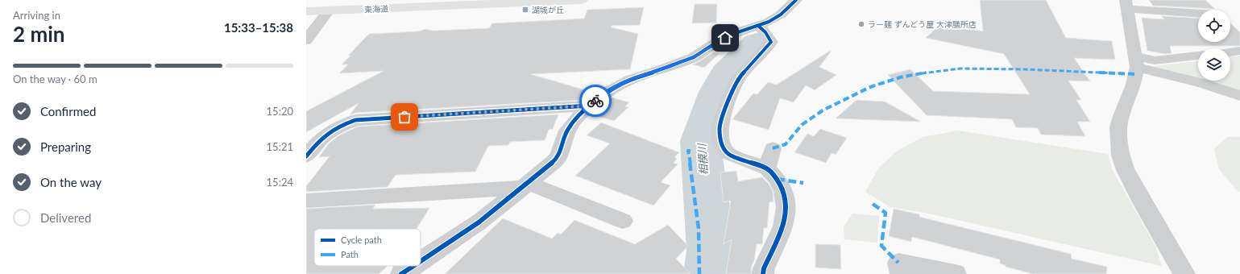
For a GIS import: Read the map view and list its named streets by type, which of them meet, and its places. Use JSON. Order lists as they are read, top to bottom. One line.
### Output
{"streets":{"highway":["東海道"]},"water":["相模川"],"places":{"transit":["湖城が丘"],"other":["ラー麺 ずんどう屋 大津膳所店"]},"legend":["Cycle path","Path"],"page":{"heading":["2 min","Arriving in","15:33–15:38"],"bar":"On the way · 60 m","list":[["Confirmed","15:20"],["Preparing","15:21"],["On the way","15:24"],"Delivered"]}}
